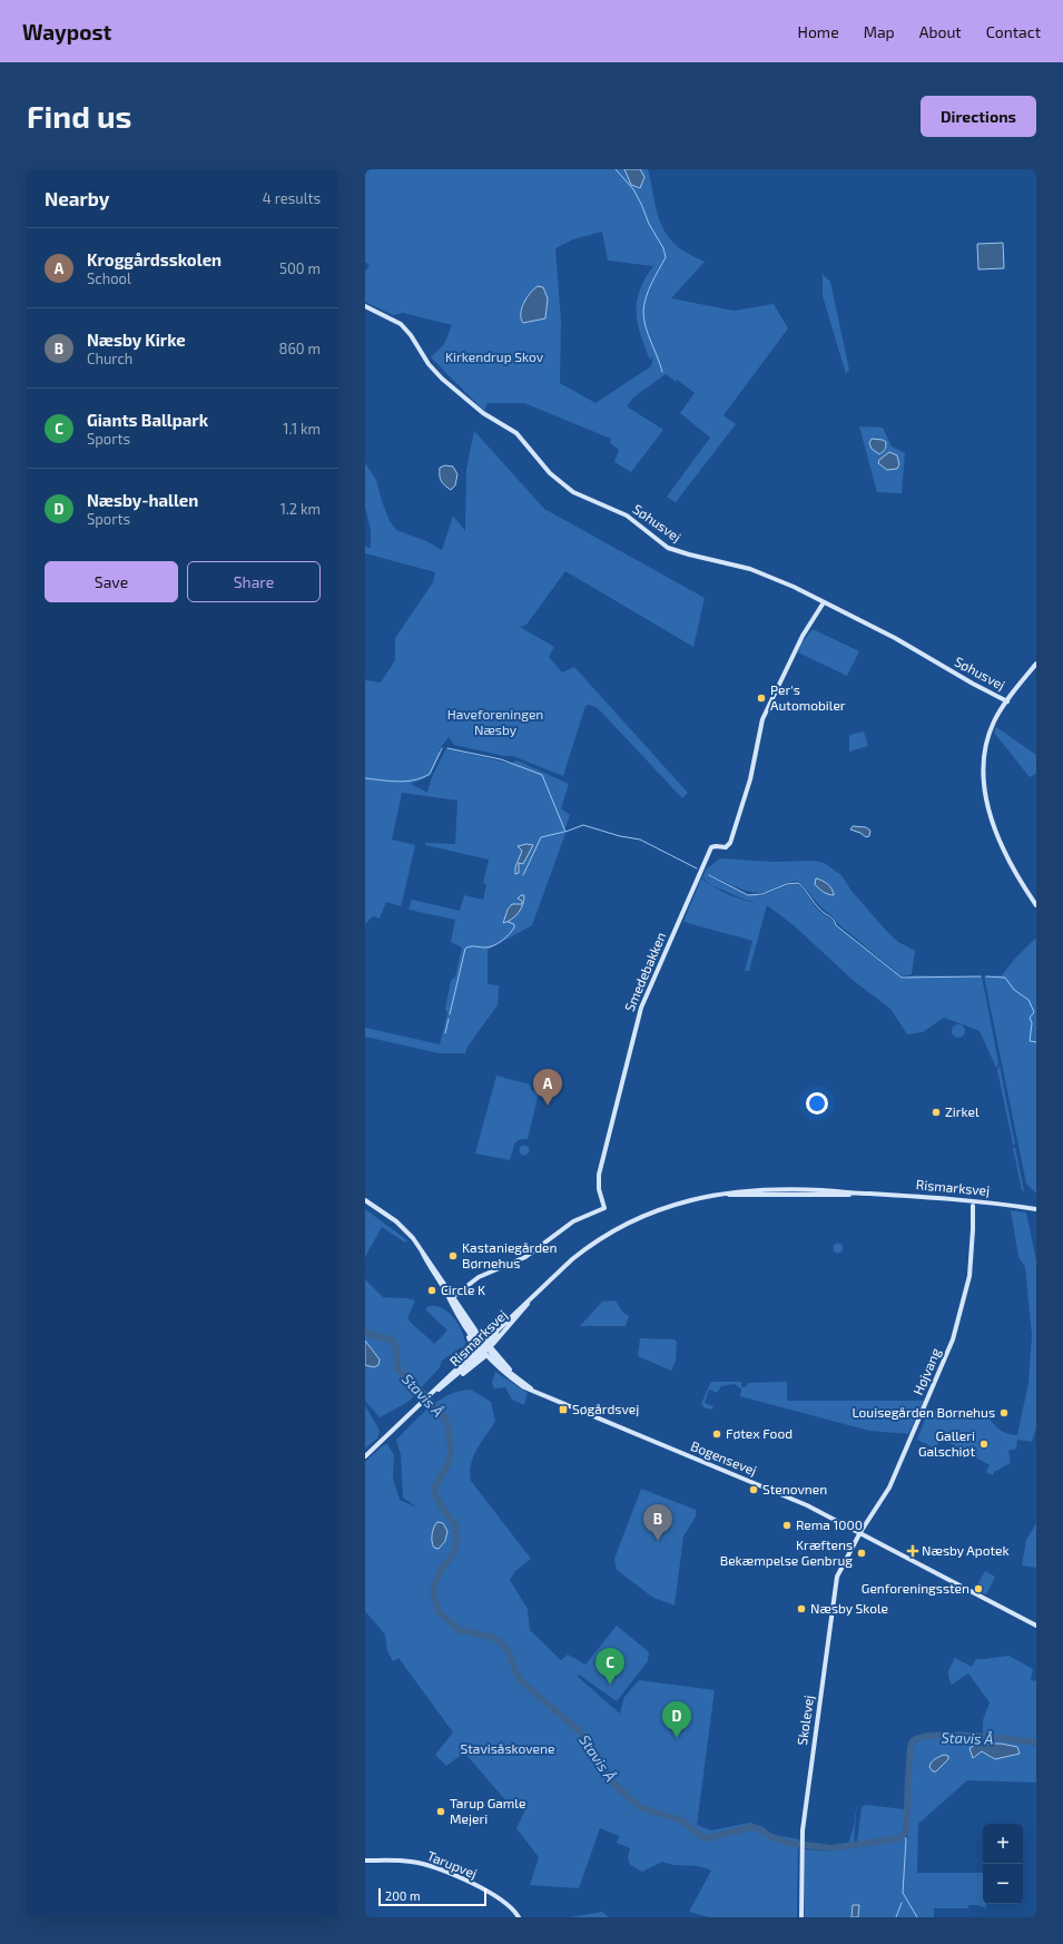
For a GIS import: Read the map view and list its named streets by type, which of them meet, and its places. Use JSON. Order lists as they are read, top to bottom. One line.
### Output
{"streets":{"street":["Søhusvej","Smedebakken","Rismarksvej","Højvang","Bogensevej","Skolevej","Tarupvej"]},"crossings":[["Søhusvej","Smedebakken"],["Smedebakken","Bogensevej"],["Rismarksvej","Bogensevej"],["Højvang","Bogensevej"],["Højvang","Skolevej"],["Bogensevej","Skolevej"]],"water":["Stavis Å"],"parks":["Kirkendrup Skov","Haveforeningen Næsby","Stavisåskovene"],"places":{"other":["Per's Automobiler","Zirkel","Kastaniegården Børnehus","Circle K","Louisegården Børnehus","Føtex Food","Galleri Galschiøt","Stenovnen","Rema 1000","Kræftens Bekæmpelse Genbrug","Genforeningssten","Næsby Skole","Tarup Gamle Mejeri"],"transit":["Søgårdsvej"],"health":["Næsby Apotek"]},"scale_bar":"200 m","page":{"header":"Waypost","nav":["Home","Map","About","Contact"],"buttons":["Directions",["Save","Share"]],"title":"Find us","heading":["Nearby","4 results"],"list":[{"mark":"A","name":"Kroggårdsskolen","note":"School","value":"500 m"},{"mark":"B","name":"Næsby Kirke","note":"Church","value":"860 m"},{"mark":"C","name":"Giants Ballpark","note":"Sports","value":"1.1 km"},{"mark":"D","name":"Næsby-hallen","note":"Sports","value":"1.2 km"}],"pins":["A","B","C","D"],"map_buttons":["+","−"],"scale":"200 m"}}
